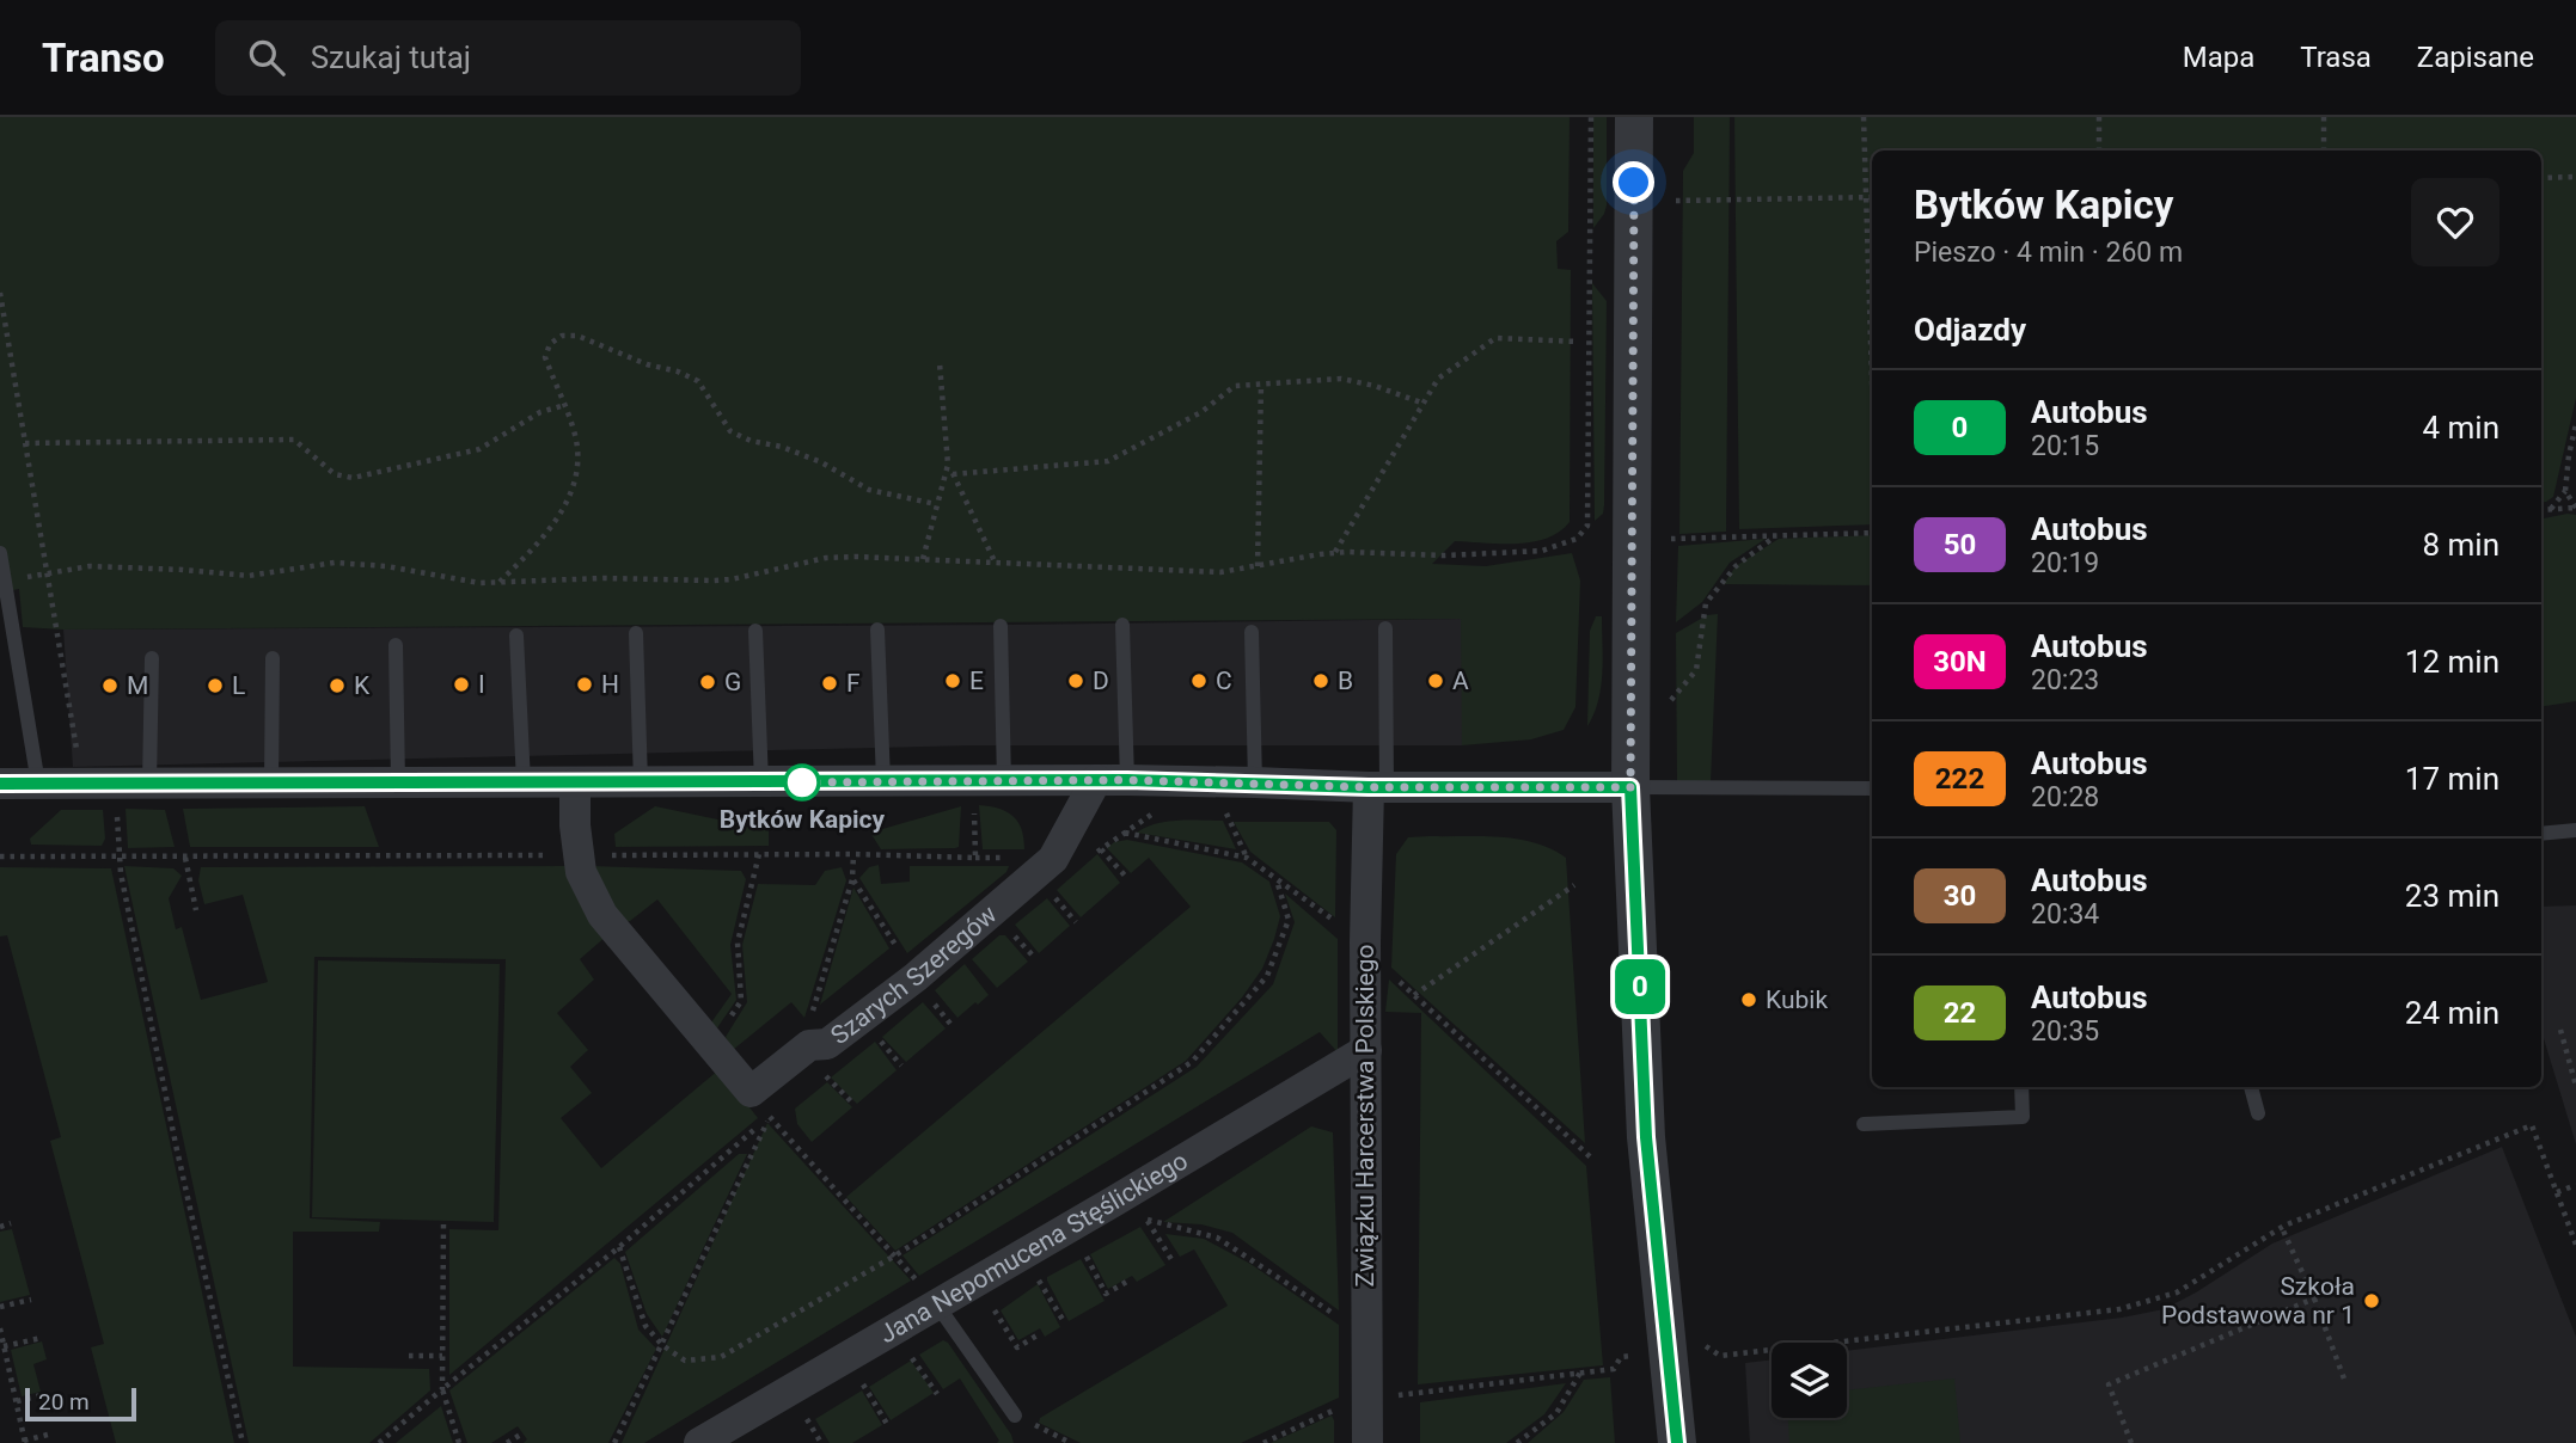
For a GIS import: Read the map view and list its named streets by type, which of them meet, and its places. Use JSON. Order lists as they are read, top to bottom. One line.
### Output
{"streets":{"street":["Szarych Szeregów","Związku Harcerstwa Polskiego","Jana Nepomucena Stęślickiego"]},"crossings":[["Związku Harcerstwa Polskiego","Jana Nepomucena Stęślickiego"]],"places":["E","D","C","B","A","G","F","I","H","M","L","K","Bytków Kapicy","Kubik","Szkoła Podstawowa nr 1"],"lines":["bus line 0"],"scale_bar":"20 m","page":{"header":"Transo","search":"Szukaj tutaj","nav":["Mapa","Trasa","Zapisane"],"on_map":"0","heading":[["Bytków Kapicy","Pieszo · 4 min · 260 m"],"Odjazdy"],"list":[{"mark":"0","name":"Autobus","note":"20:15","value":"4 min"},{"mark":"50","name":"Autobus","note":"20:19","value":"8 min"},{"mark":"30N","name":"Autobus","note":"20:23","value":"12 min"},{"mark":"222","name":"Autobus","note":"20:28","value":"17 min"},{"mark":"30","name":"Autobus","note":"20:34","value":"23 min"},{"mark":"22","name":"Autobus","note":"20:35","value":"24 min"}],"scale":"20 m"}}
